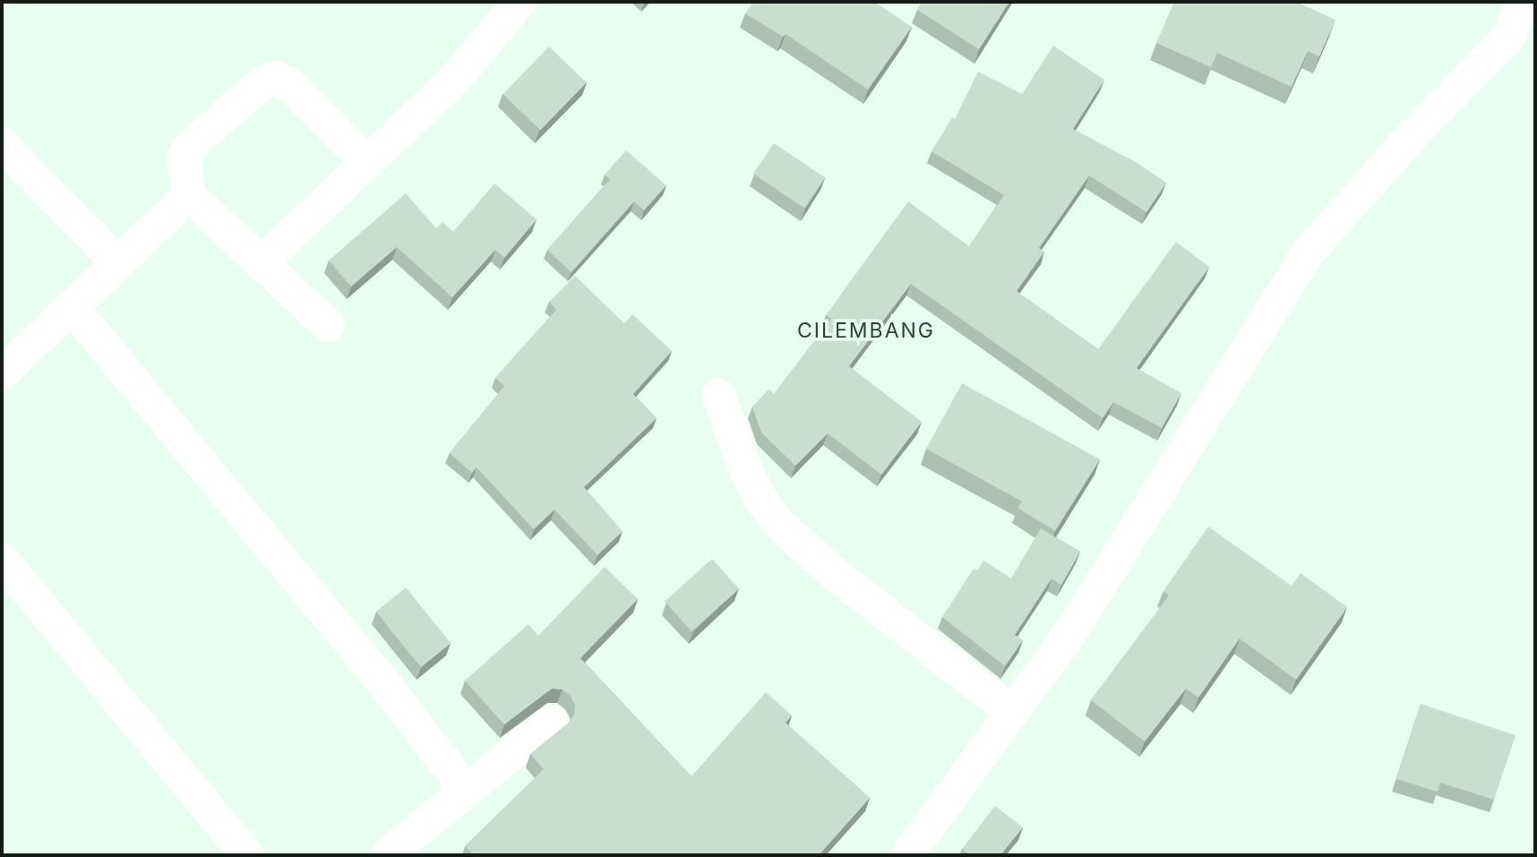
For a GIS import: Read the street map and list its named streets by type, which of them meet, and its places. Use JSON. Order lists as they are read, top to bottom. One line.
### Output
{"districts":["CILEMBANG"]}
